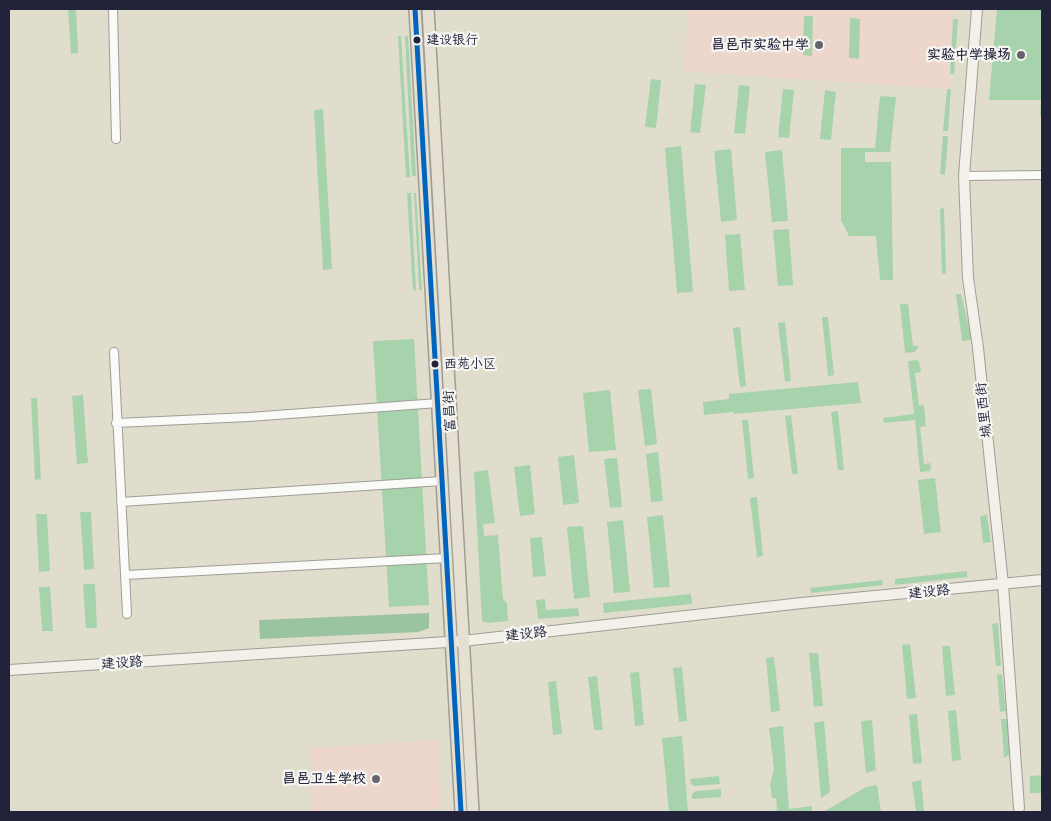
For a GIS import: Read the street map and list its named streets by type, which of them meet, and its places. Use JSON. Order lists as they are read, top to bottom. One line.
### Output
{"streets":{"main road":["富昌街"],"street":["城里西街","建设路"]},"crossings":[["城里西街","建设路"],["富昌街","建设路"]],"places":["建设银行","昌邑市实验中学","实验中学操场","西苑小区","昌邑卫生学校"]}
